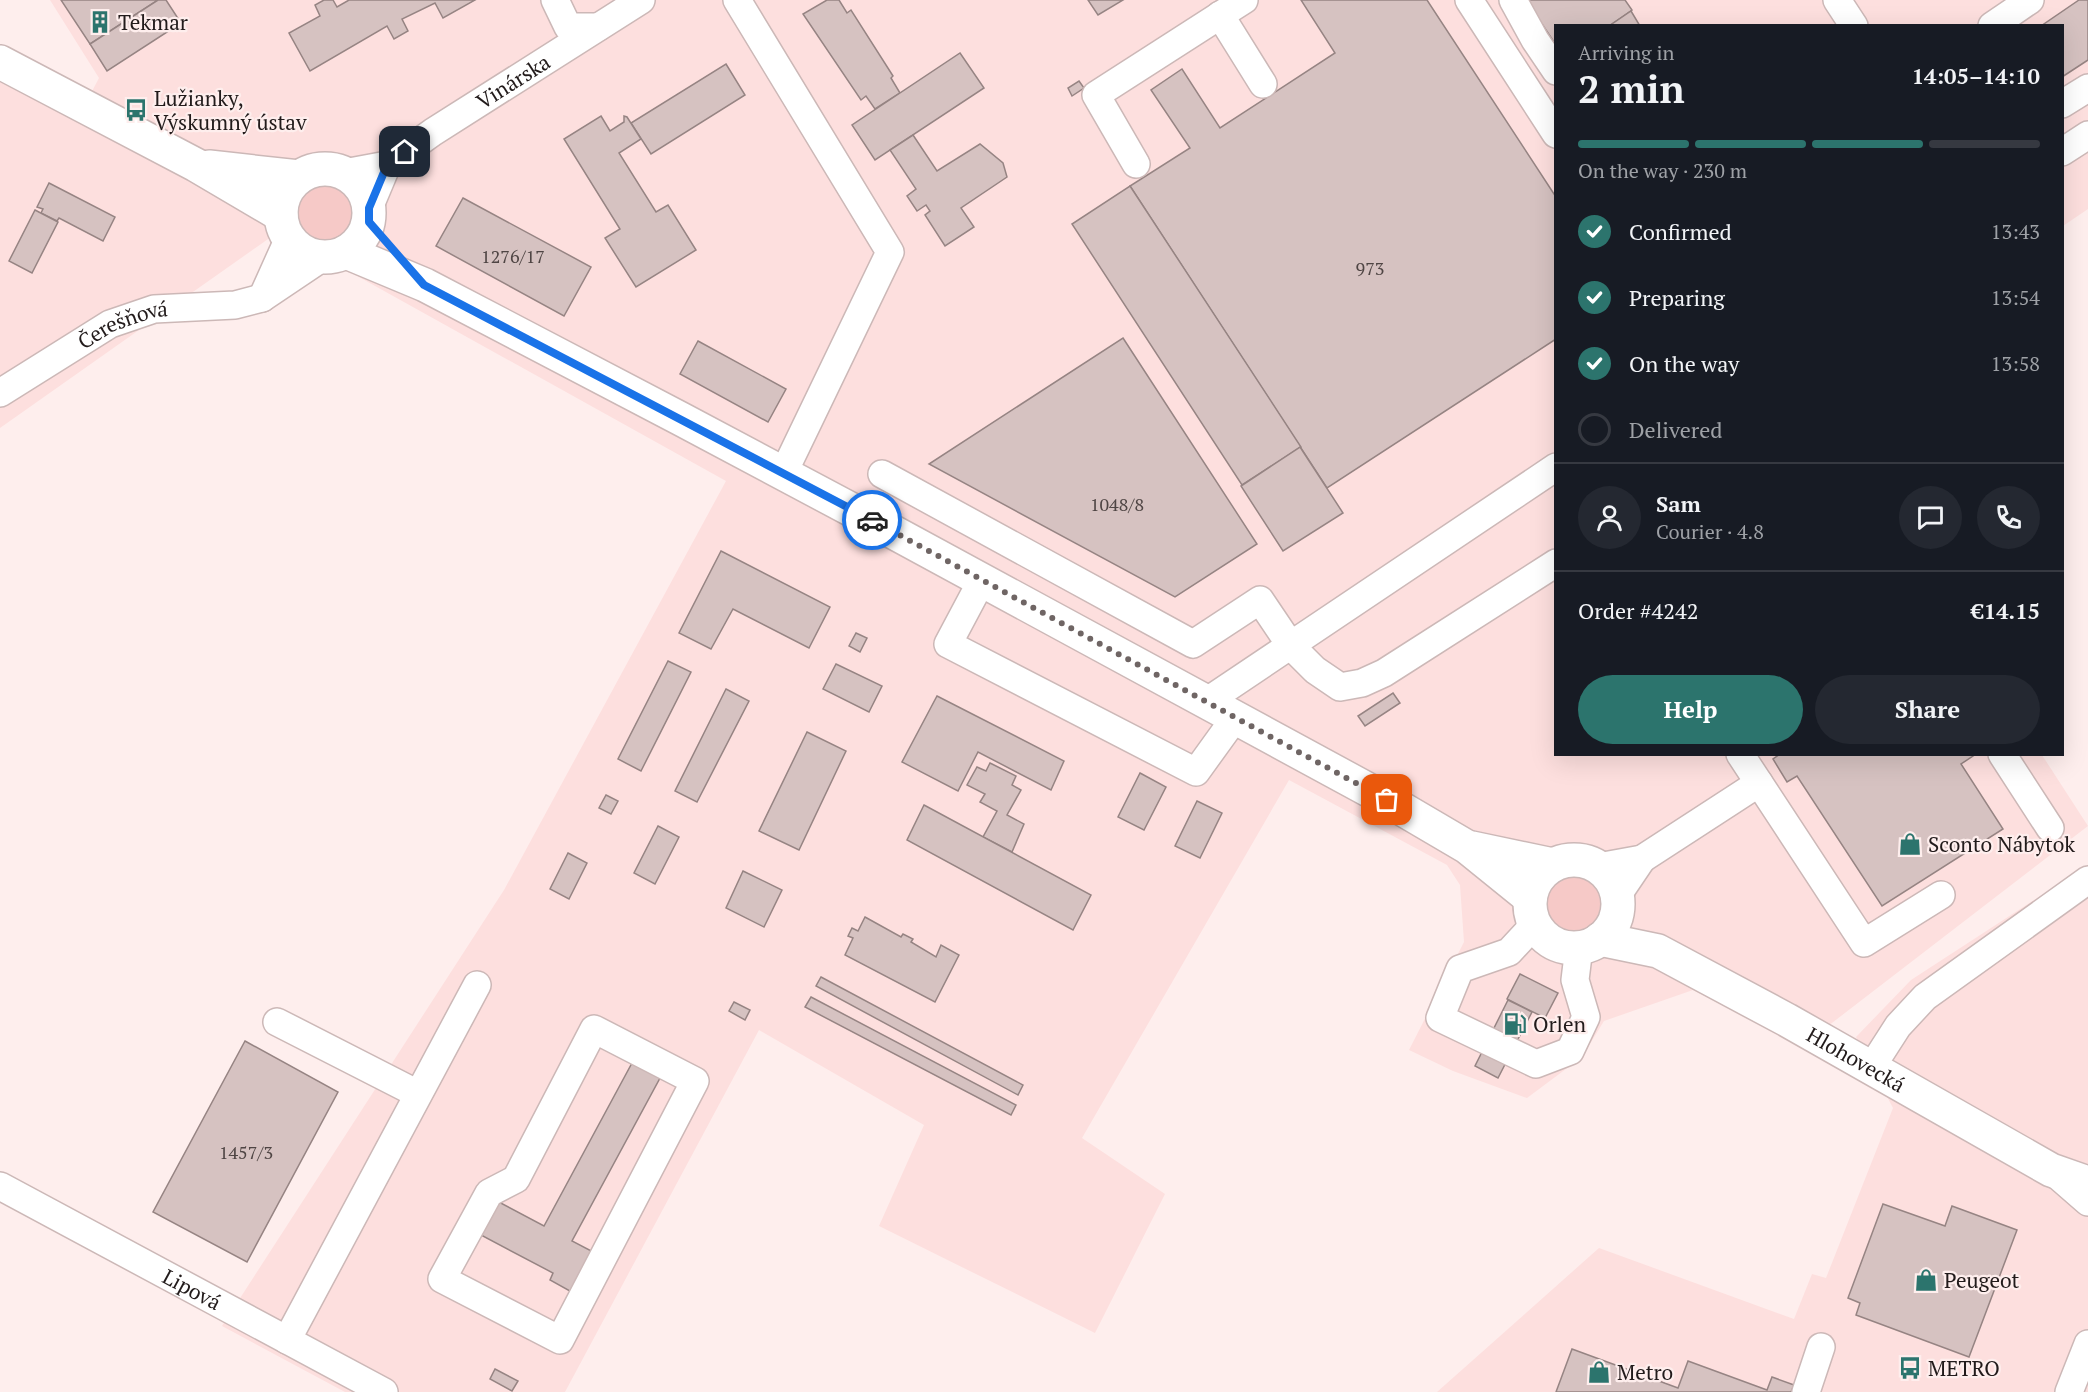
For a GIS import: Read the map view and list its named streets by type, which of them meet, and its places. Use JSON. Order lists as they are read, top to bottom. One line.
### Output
{"streets":{"main road":["Hlohovecká"],"street":["Vinárska","Čerešňová","Lipová"]},"crossings":[["Vinárska","Čerešňová"],["Vinárska","Hlohovecká"],["Čerešňová","Hlohovecká"]],"places":{"building":["Tekmar"],"bus stop":["Lužianky, Výskumný ústav","METRO"],"shop":["Sconto Nábytok","Peugeot","Metro"],"fuel station":["Orlen"]},"house_numbers":["1276/17","973","1048/8","1457/3"],"page":{"heading":["2 min","Arriving in","14:05–14:10"],"panel":["Sam","Courier · 4.8","Order #4242","€14.15"],"bar":"On the way · 230 m","list":[["Confirmed","13:43"],["Preparing","13:54"],["On the way","13:58"],"Delivered"],"buttons":["Help","Share"]}}
